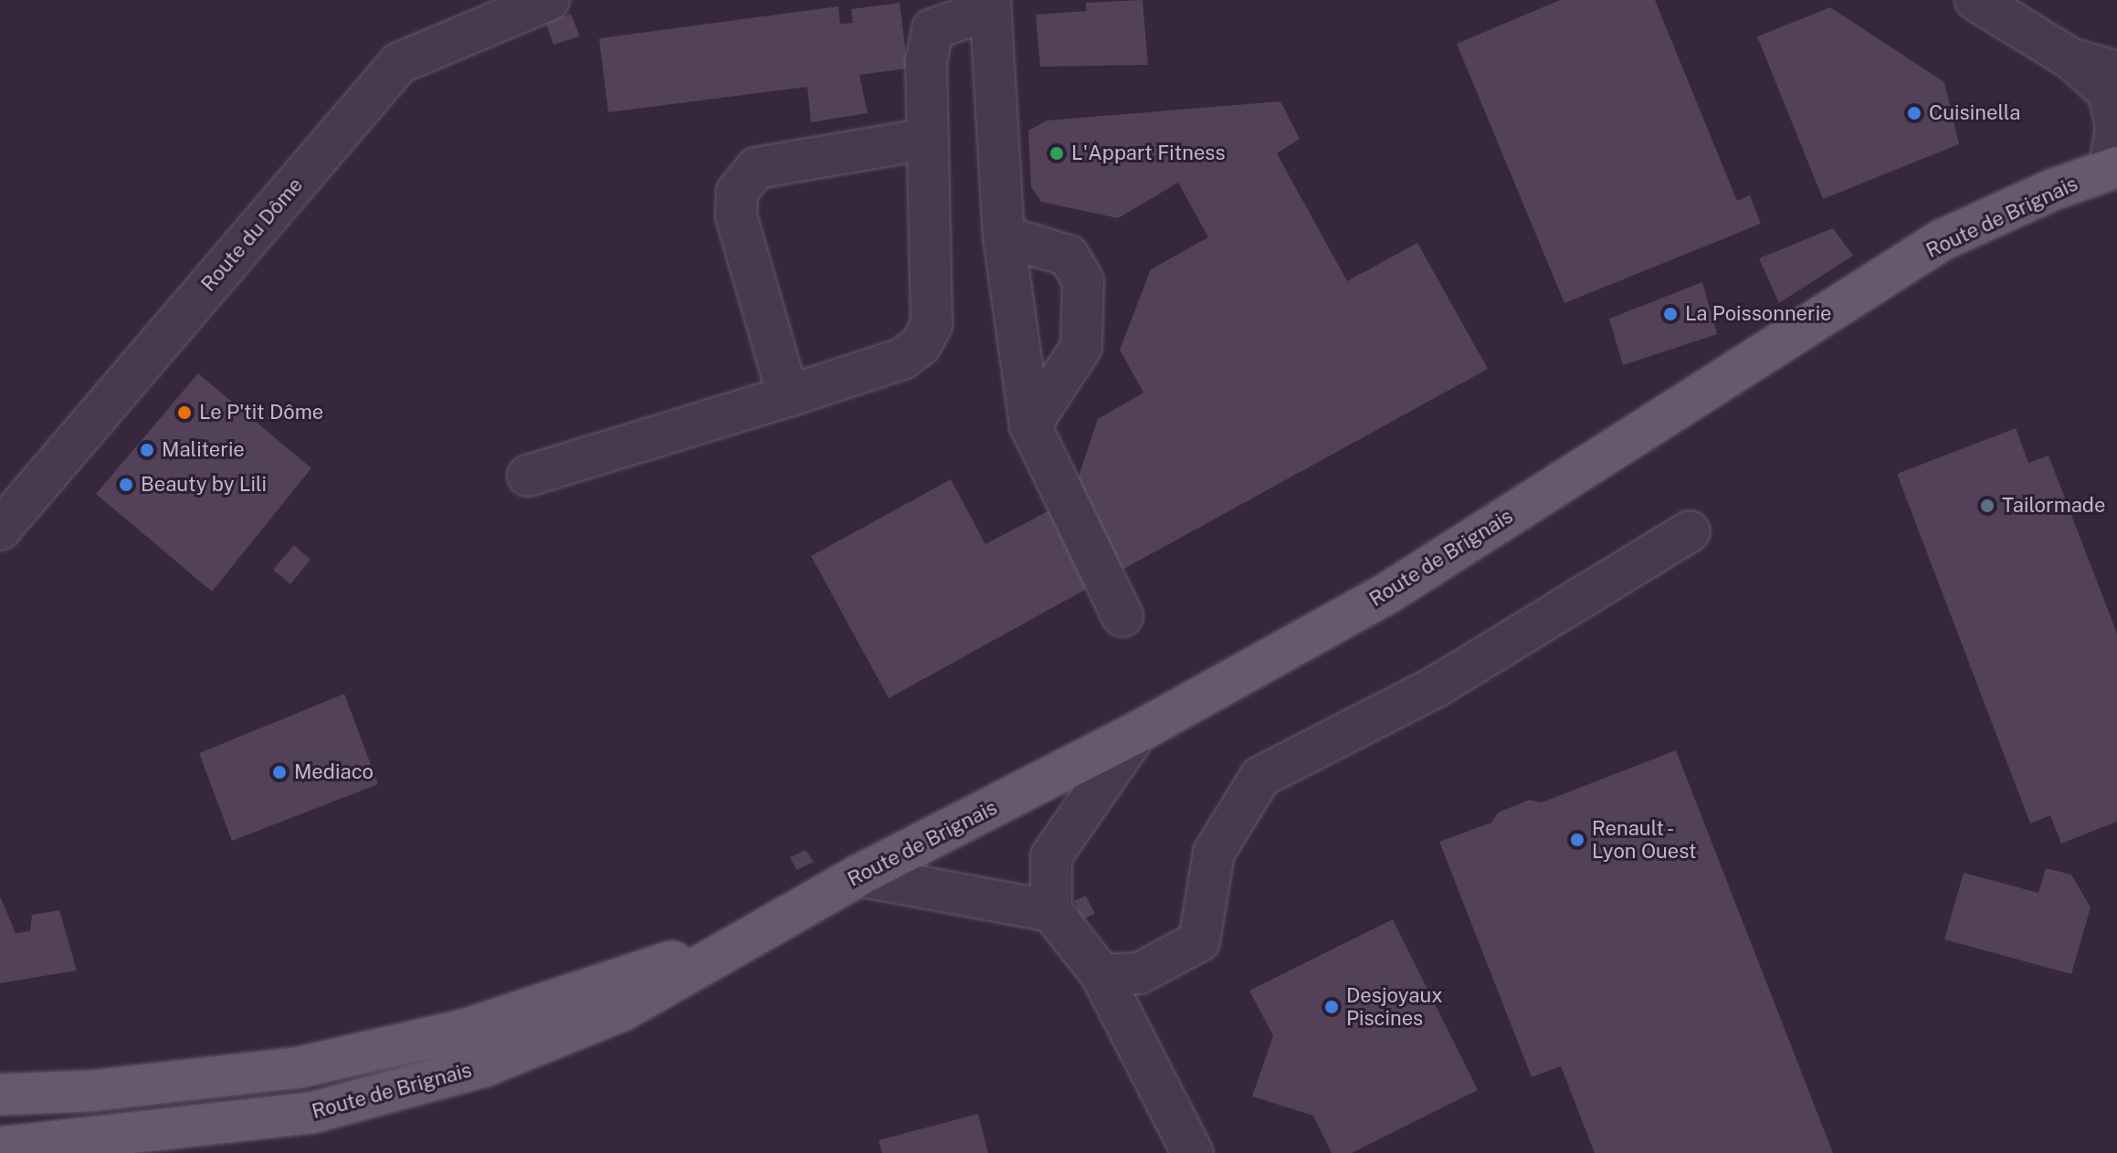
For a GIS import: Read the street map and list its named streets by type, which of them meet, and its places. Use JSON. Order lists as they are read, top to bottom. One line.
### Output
{"streets":{"main road":["Route de Brignais"],"street":["Route du Dôme"]},"places":["Cuisinella","L'Appart Fitness","La Poissonnerie","Le P'tit Dôme","Maliterie","Beauty by Lili","Tailormade","Mediaco","Renault - Lyon Ouest","Desjoyaux Piscines"]}
